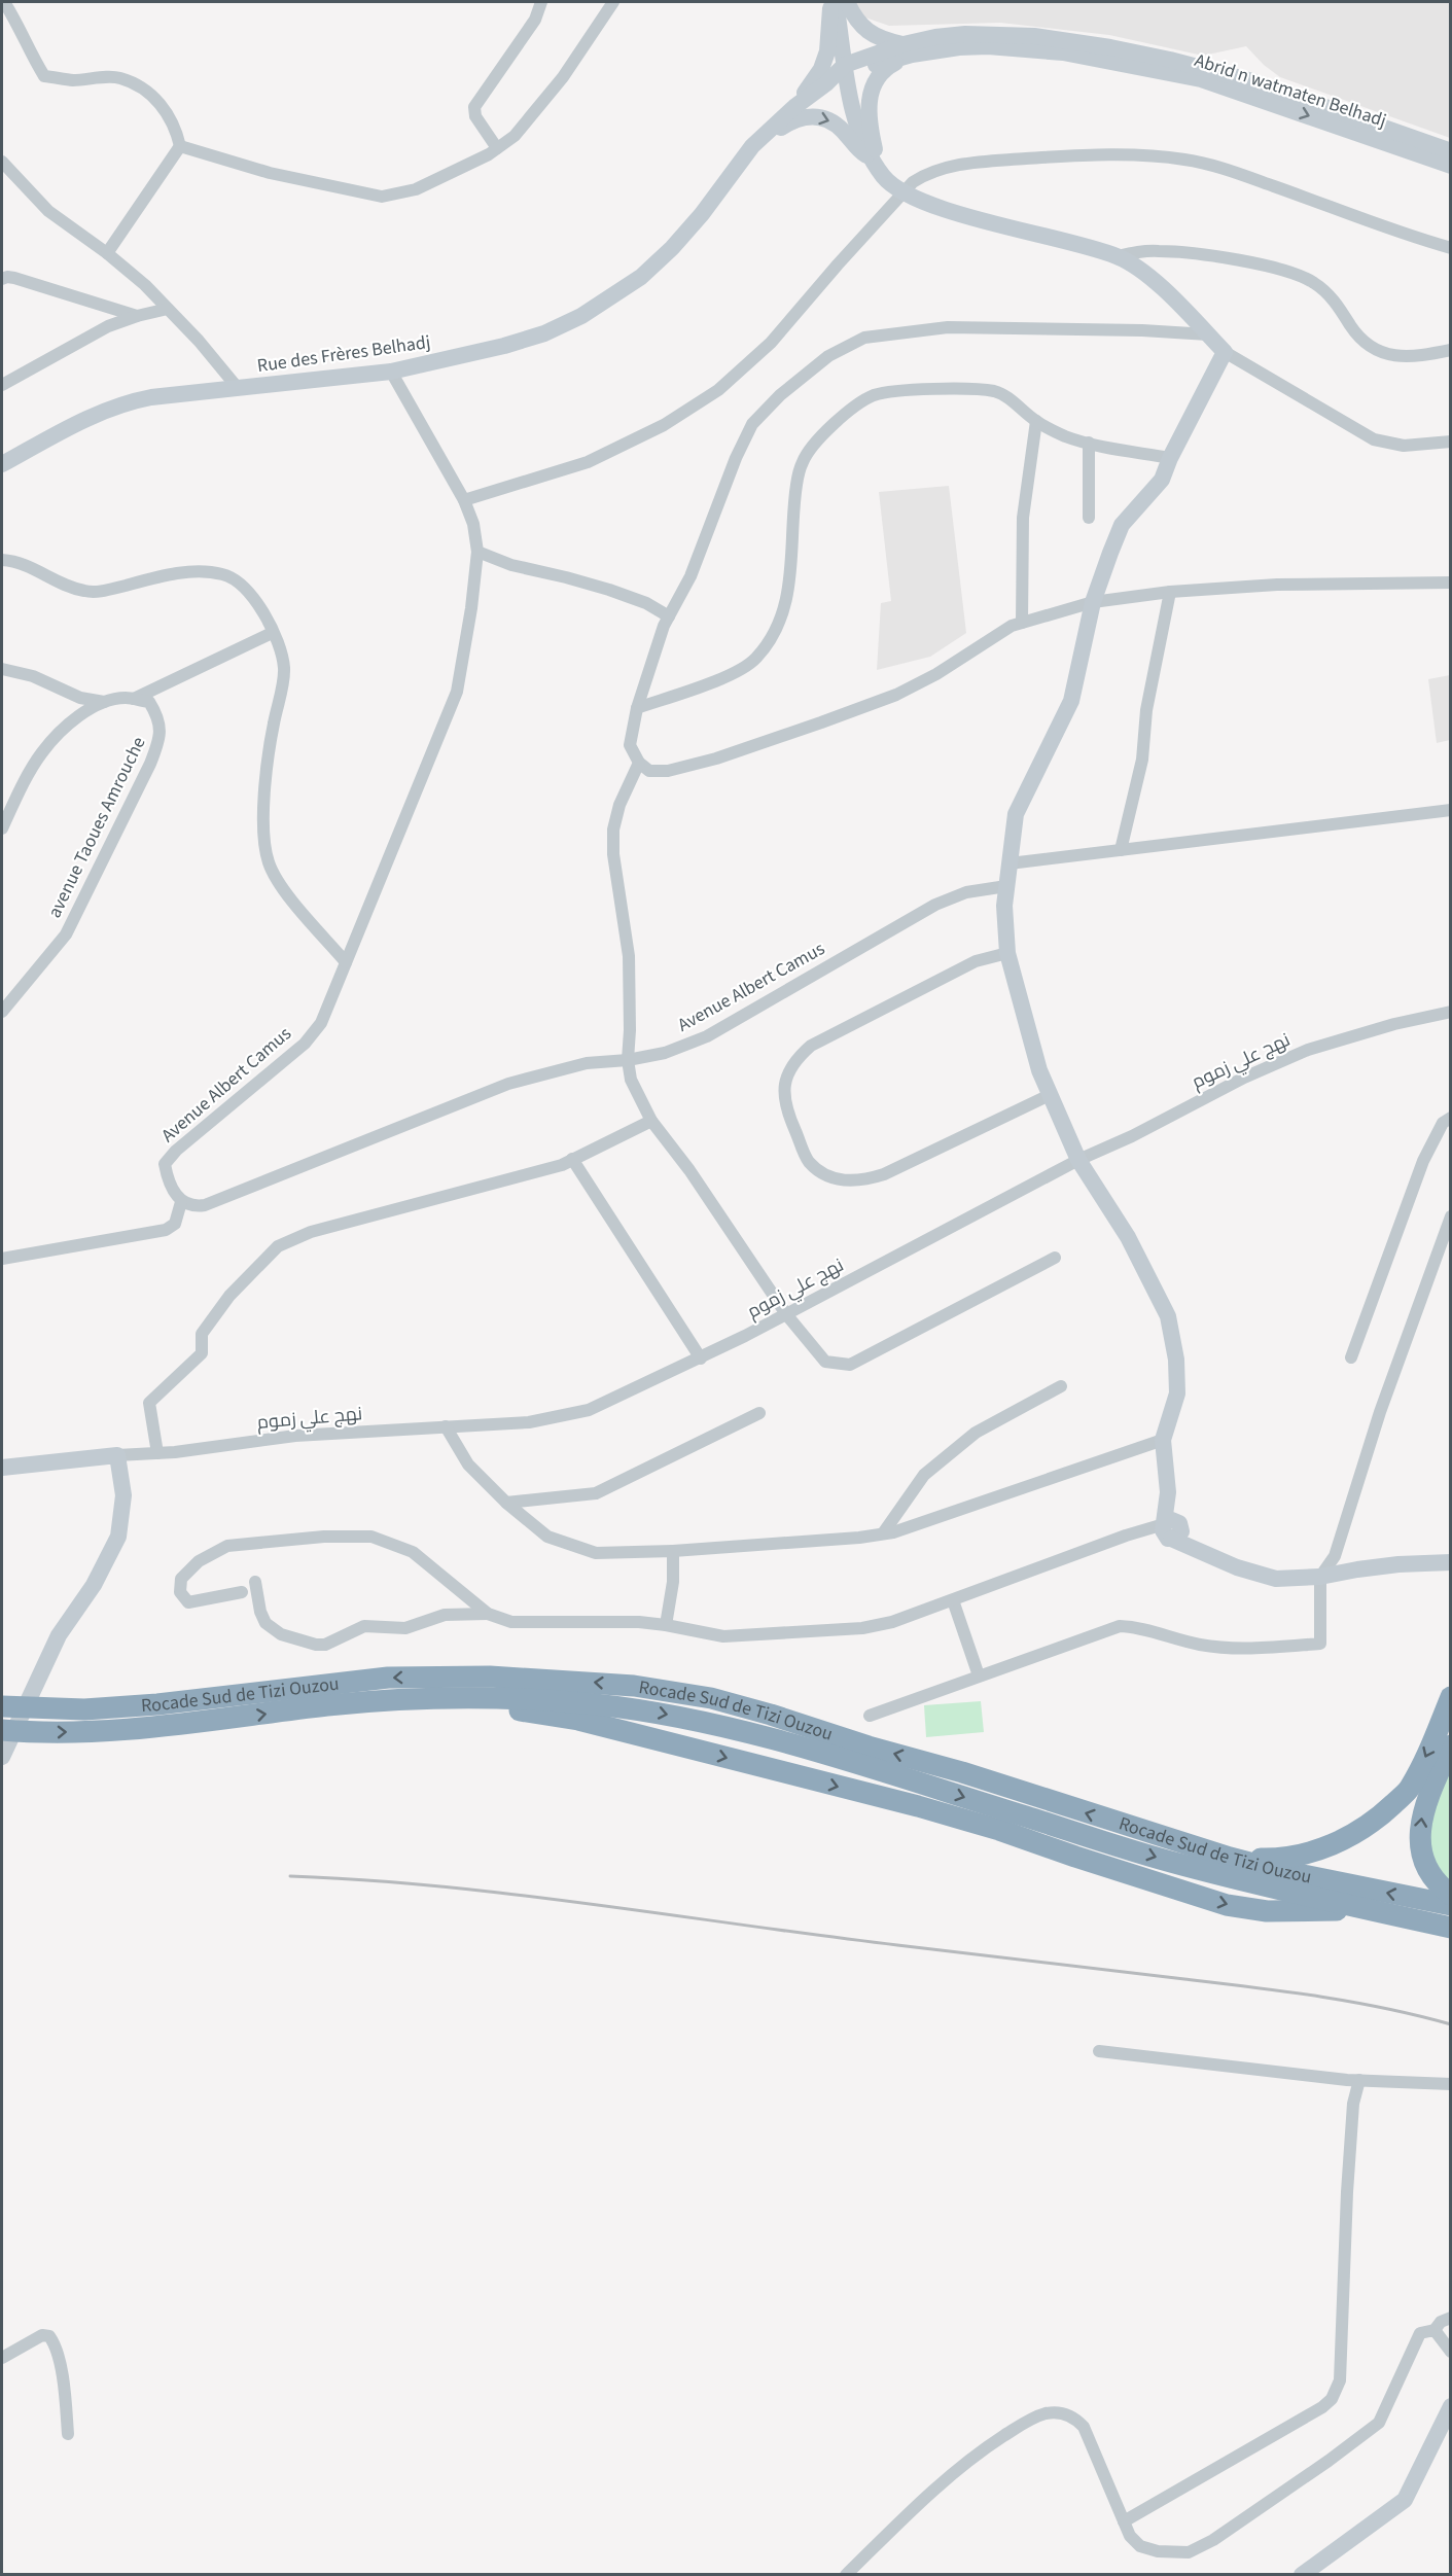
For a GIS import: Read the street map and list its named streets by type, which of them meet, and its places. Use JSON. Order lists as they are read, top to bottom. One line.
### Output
{"streets":{"highway":["Rocade Sud de Tizi Ouzou"],"main road":["Abrid n watmaten Belhadj","Rue des Frères Belhadj"],"street":["avenue Taoues Amrouche","Avenue Albert Camus","نهج علي زموم"]},"crossings":[["Abrid n watmaten Belhadj","Rue des Frères Belhadj"],["Rue des Frères Belhadj","Avenue Albert Camus"]]}
